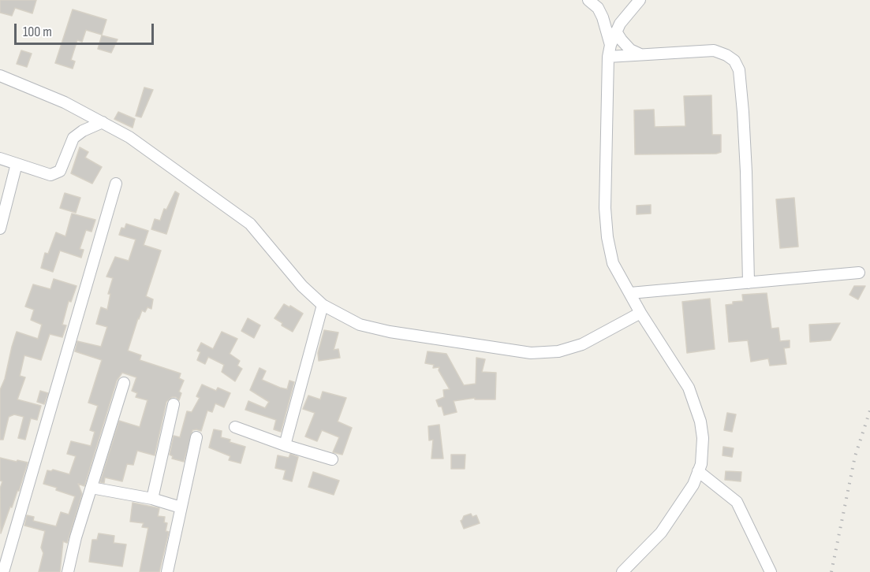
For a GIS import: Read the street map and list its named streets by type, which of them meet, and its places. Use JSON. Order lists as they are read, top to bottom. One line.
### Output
{"scale_bar":"100 m"}
